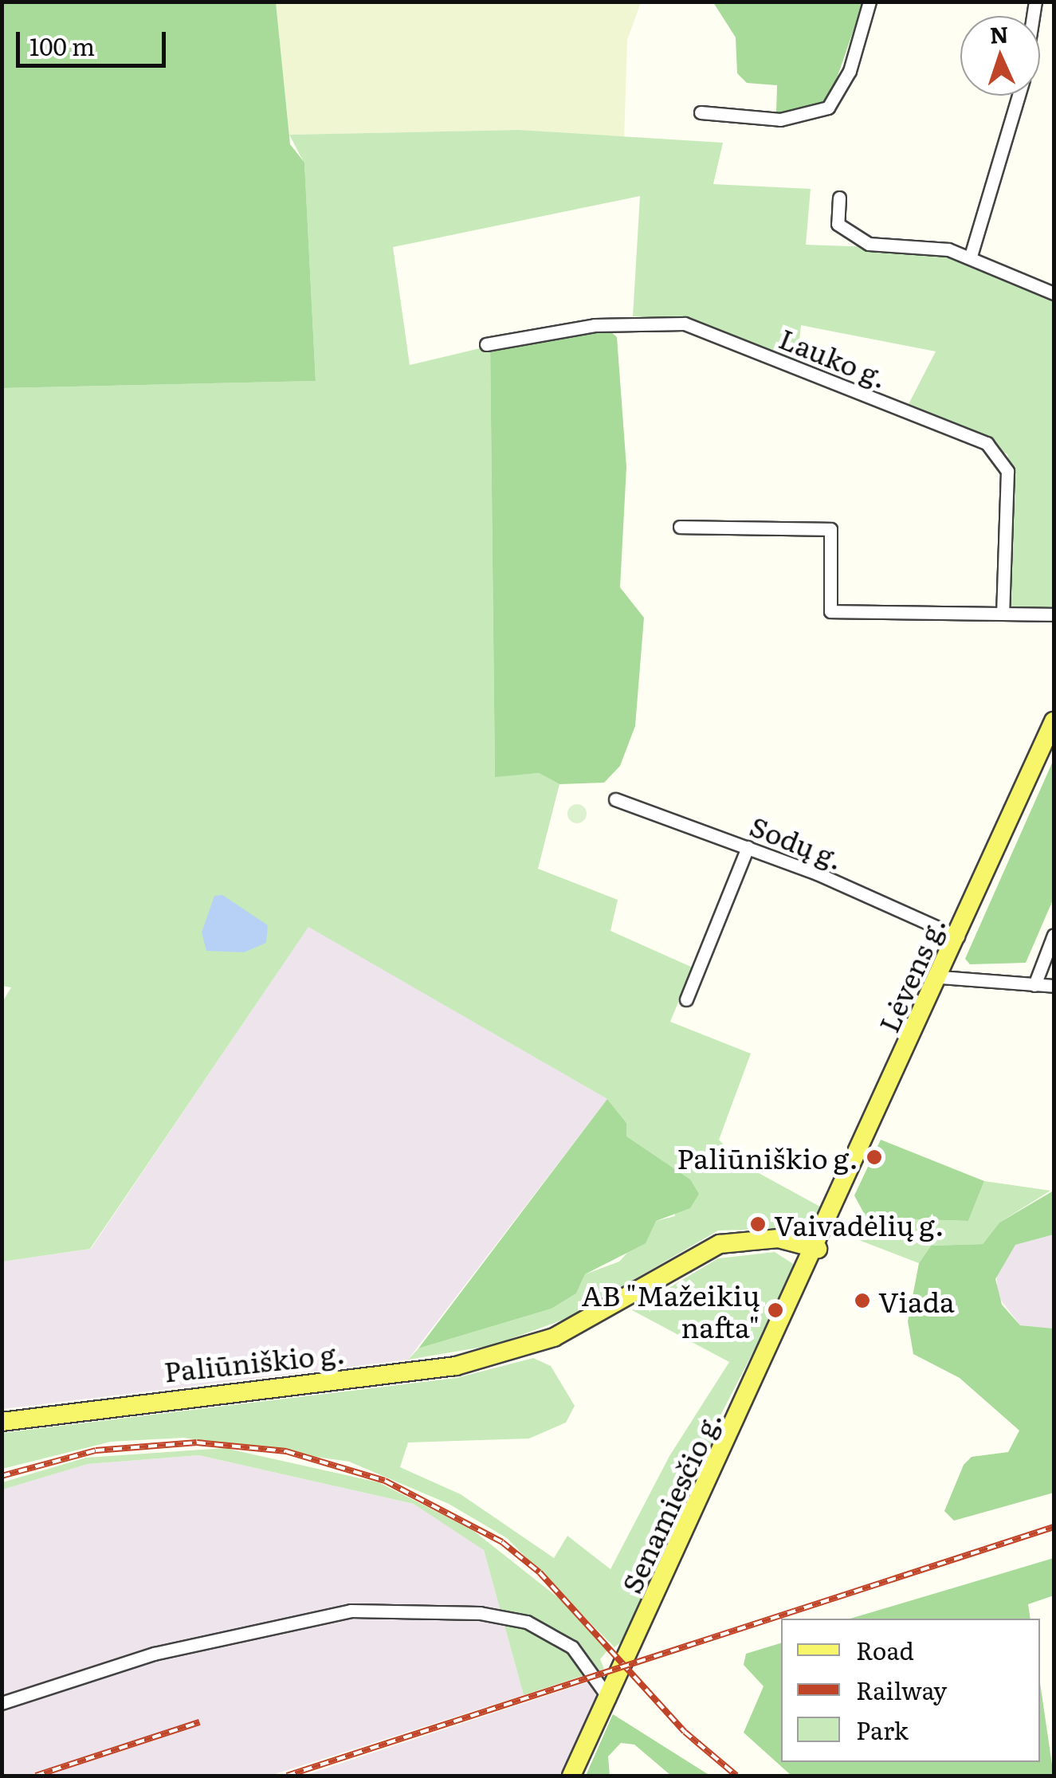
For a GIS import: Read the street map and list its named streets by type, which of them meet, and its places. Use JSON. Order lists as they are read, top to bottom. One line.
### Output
{"streets":{"main road":["Lėvens g.","Paliūniškio g.","Senamiesčio g."],"street":["Lauko g.","Sodų g."]},"crossings":[["Sodų g.","Lėvens g."],["Lėvens g.","Paliūniškio g."],["Lėvens g.","Senamiesčio g."],["Paliūniškio g.","Senamiesčio g."]],"places":["Paliūniškio g.","Vaivadėlių g.","Viada","AB \"Mažeikių nafta\""],"legend":["Road","Railway","Park"],"scale_bar":"100 m","north":"top"}
